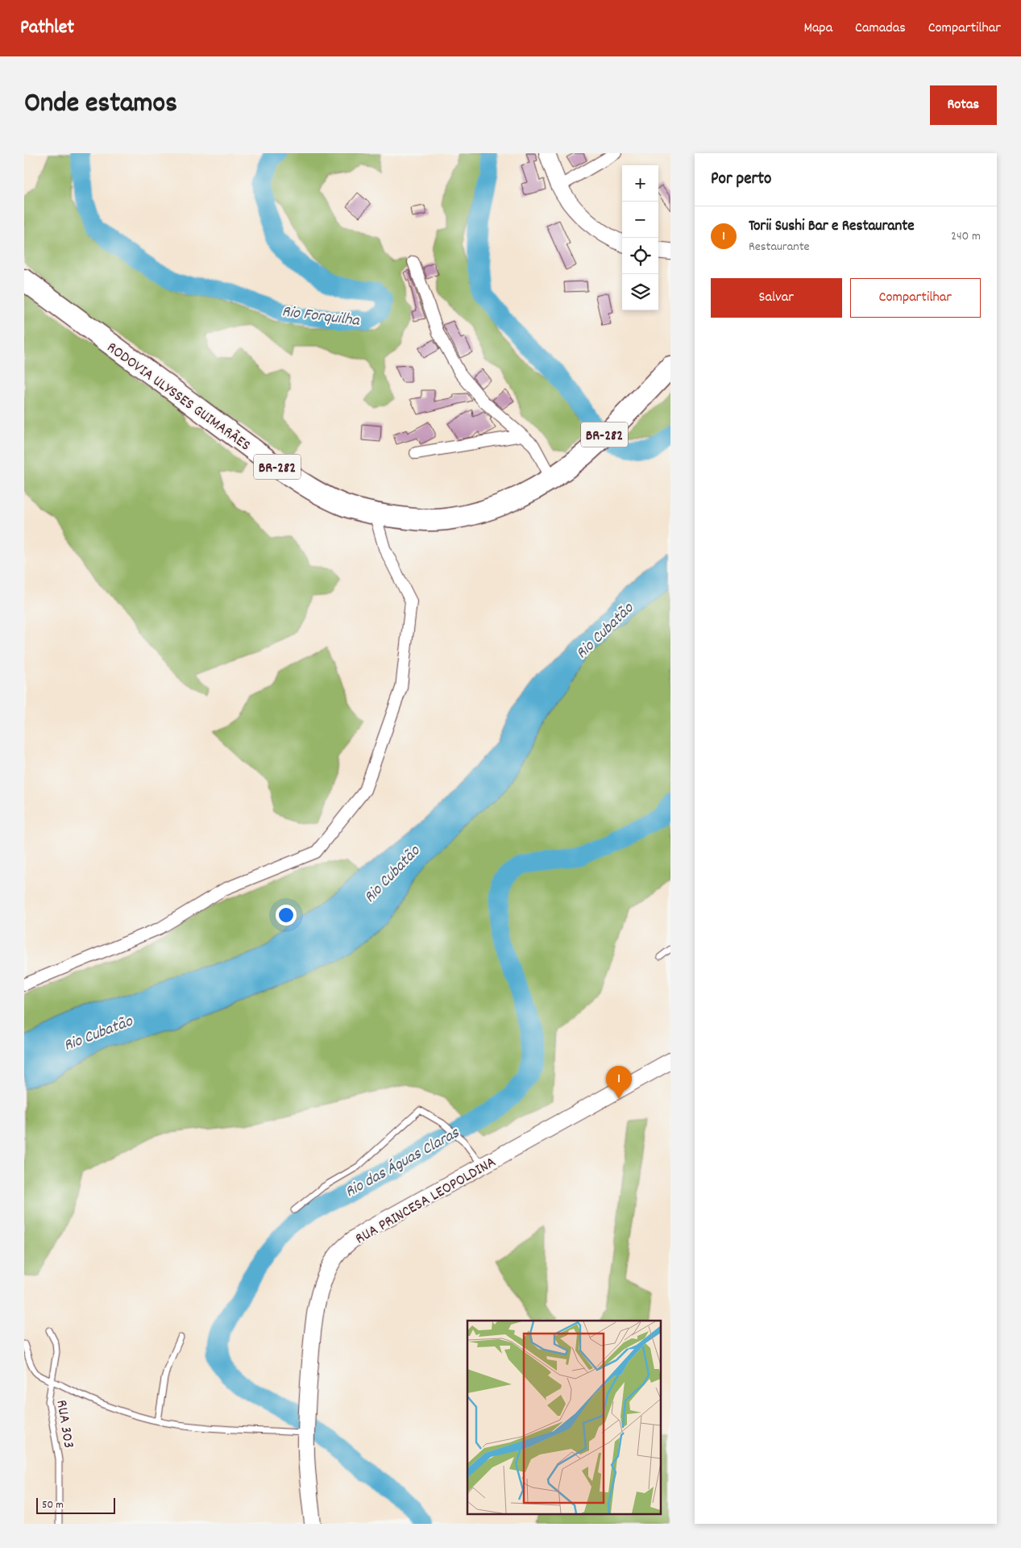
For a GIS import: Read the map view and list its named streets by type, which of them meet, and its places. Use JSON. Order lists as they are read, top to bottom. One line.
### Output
{"streets":{"highway":["RODOVIA ULYSSES GUIMARÃES","BR-282"],"street":["RUA PRINCESA LEOPOLDINA"],"lane":["RUA 303"]},"water":["Rio Forquilha","Rio Cubatão","Rio das Águas Claras"],"scale_bar":"50 m","page":{"header":"Pathlet","nav":["Mapa","Camadas","Compartilhar"],"title":"Onde estamos","buttons":["Rotas",["Salvar","Compartilhar"]],"heading":"Por perto","map_buttons":["+","−"],"list":[{"mark":"1","name":"Torii Sushi Bar e Restaurante","note":"Restaurante","value":"240 m"}],"pins":"1","scale":"50 m"}}
